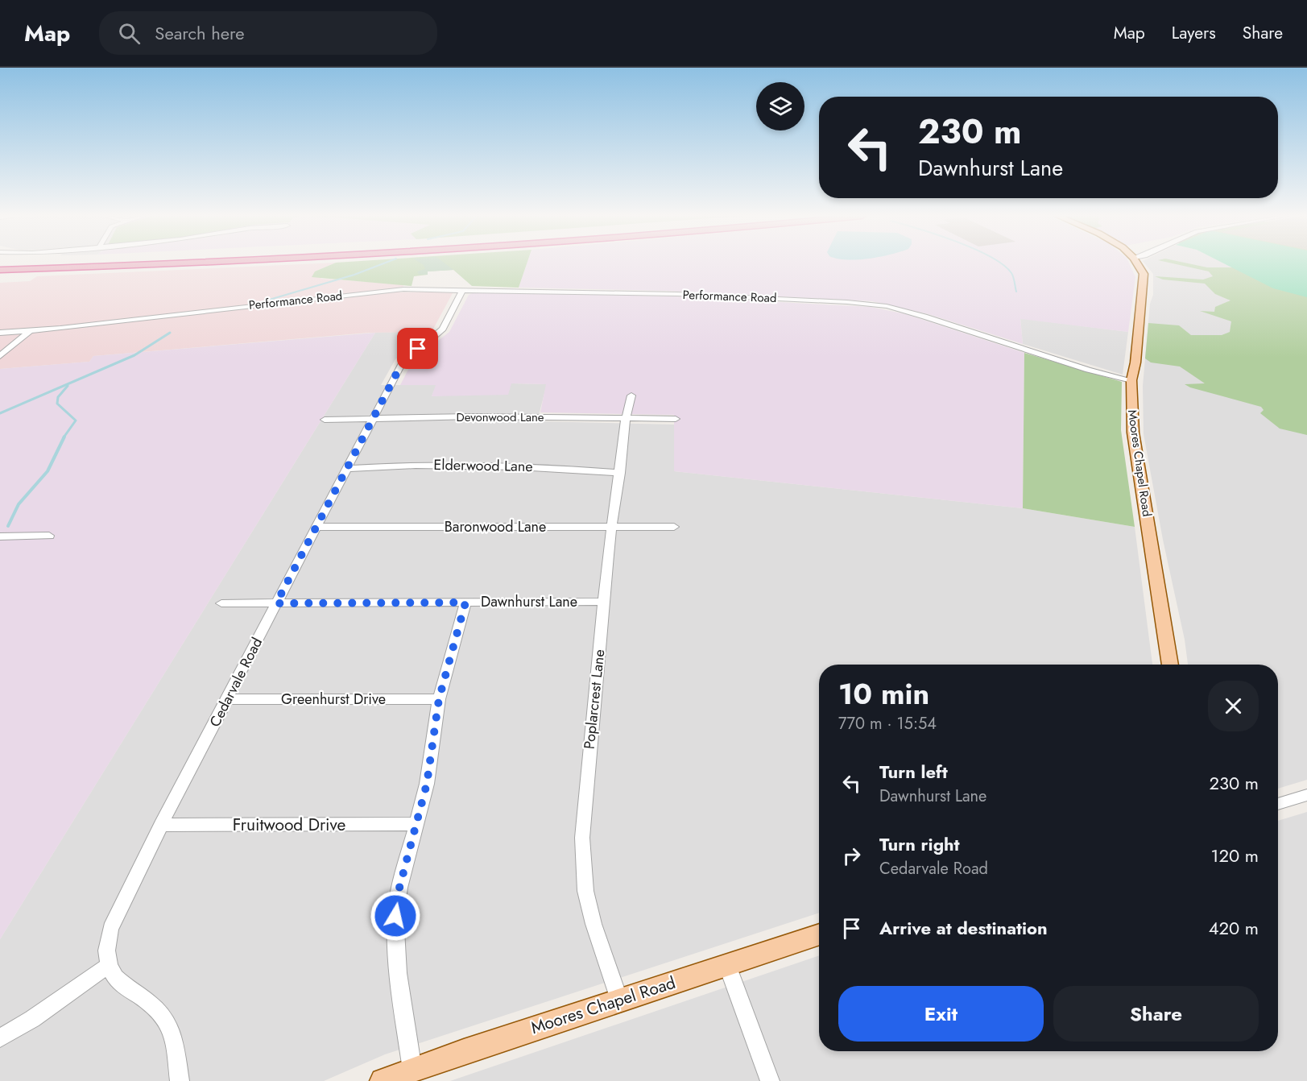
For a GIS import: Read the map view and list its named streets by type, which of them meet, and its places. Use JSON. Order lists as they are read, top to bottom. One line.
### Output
{"streets":{"main road":["Moores Chapel Road"],"street":["Performance Road","Devonwood Lane","Elderwood Lane","Baronwood Lane","Dawnhurst Lane","Cedarvale Road","Greenhurst Drive","Poplarcrest Lane","Fruitwood Drive"]},"crossings":[["Performance Road","Moores Chapel Road"],["Performance Road","Cedarvale Road"],["Devonwood Lane","Cedarvale Road"],["Devonwood Lane","Poplarcrest Lane"],["Moores Chapel Road","Poplarcrest Lane"],["Elderwood Lane","Cedarvale Road"],["Elderwood Lane","Poplarcrest Lane"],["Baronwood Lane","Cedarvale Road"],["Baronwood Lane","Poplarcrest Lane"],["Dawnhurst Lane","Cedarvale Road"],["Dawnhurst Lane","Poplarcrest Lane"],["Cedarvale Road","Greenhurst Drive"],["Cedarvale Road","Fruitwood Drive"]],"page":{"header":"Map","search":"Search here","nav":["Map","Layers","Share"],"turn":["230 m","Dawnhurst Lane"],"heading":["10 min","770 m · 15:54"],"list":[{"name":"Turn left","note":"Dawnhurst Lane","value":"230 m"},{"name":"Turn right","note":"Cedarvale Road","value":"120 m"},{"name":"Arrive at destination","value":"420 m"}],"buttons":["Exit","Share"]}}
